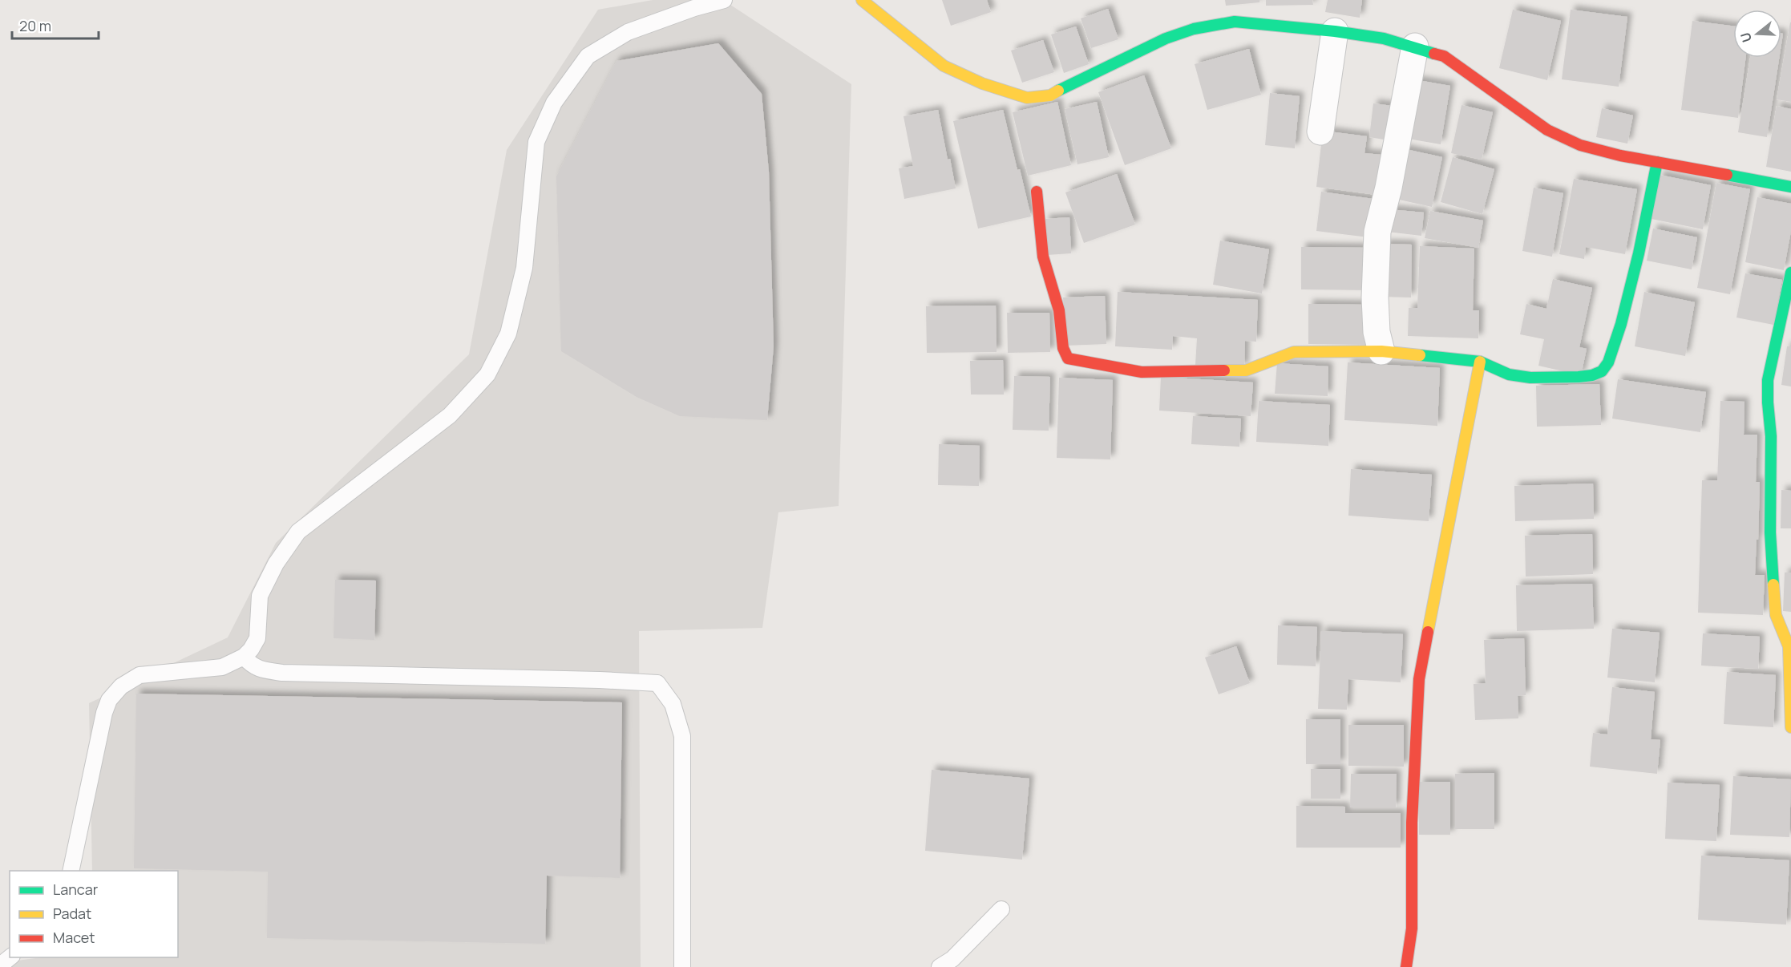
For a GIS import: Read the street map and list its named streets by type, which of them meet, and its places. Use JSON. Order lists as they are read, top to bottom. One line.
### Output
{"legend":["Lancar","Padat","Macet"],"scale_bar":"20 m","north":"left"}
